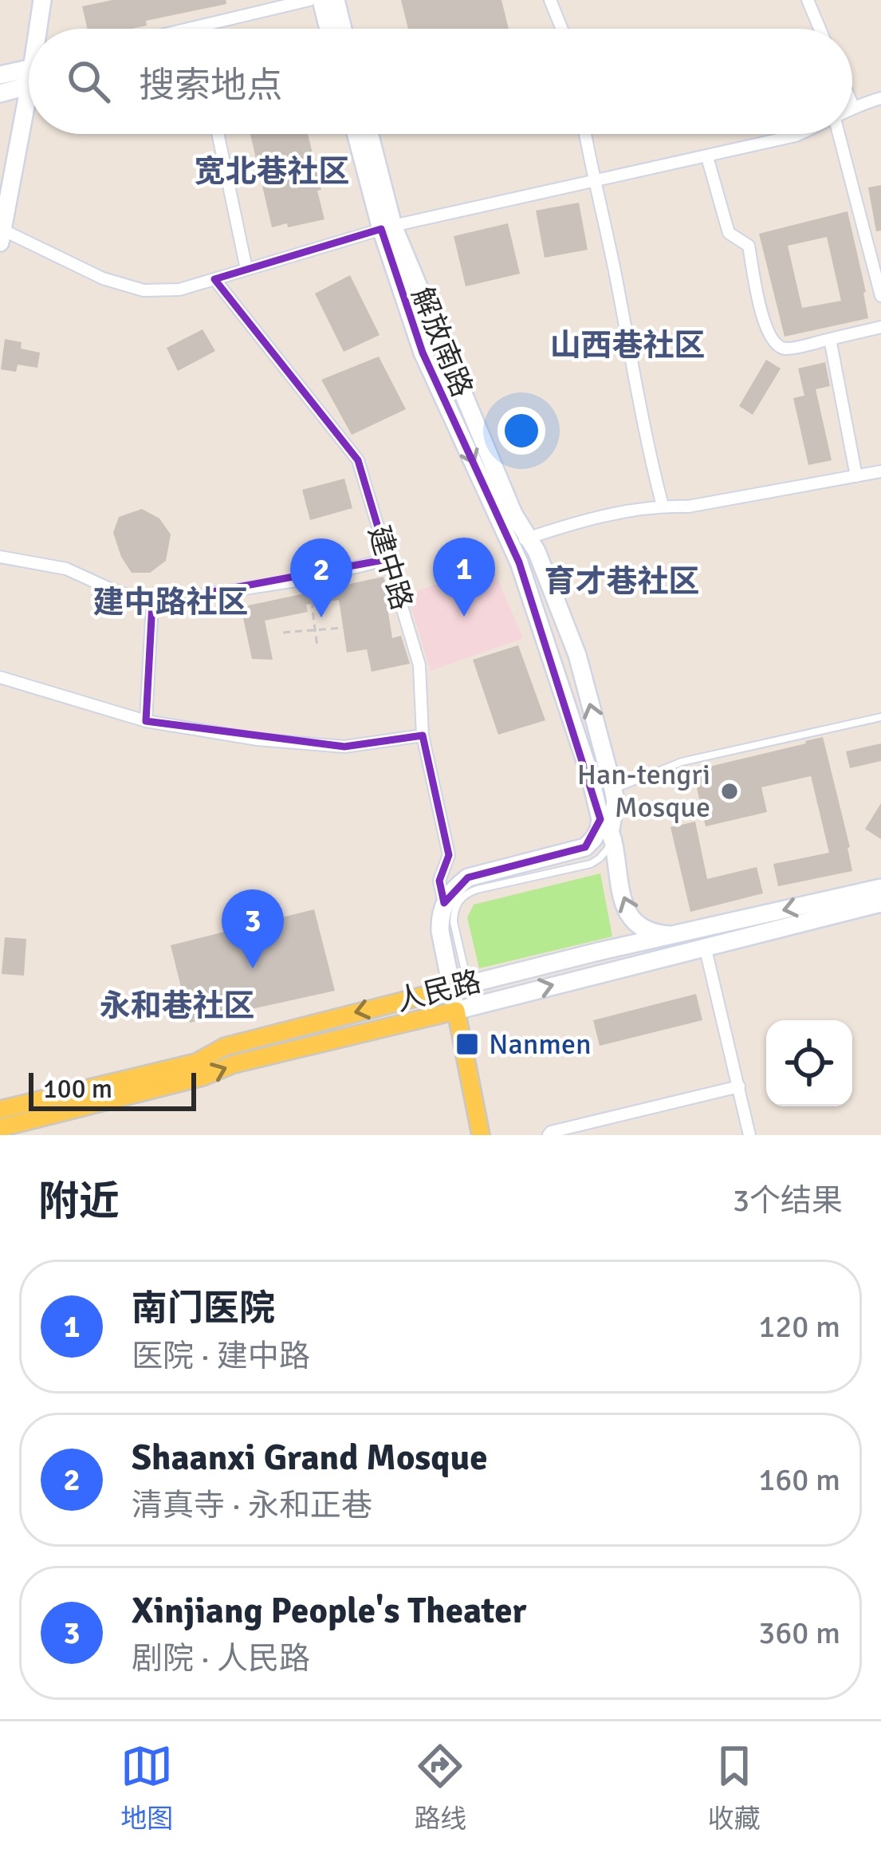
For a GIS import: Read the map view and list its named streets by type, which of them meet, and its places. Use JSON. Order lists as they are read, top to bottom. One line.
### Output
{"streets":{"main road":["解放南路","人民路"],"street":["建中路"]},"crossings":[["解放南路","人民路"]],"districts":["宽北巷社区","山西巷社区","育才巷社区","建中路社区","永和巷社区"],"places":{"other":["Han-tengri Mosque"],"transit":["Nanmen"]},"scale_bar":"100 m","page":{"search":"搜索地点","pins":["1","2","3"],"scale":"100 m","heading":["附近","3个结果"],"list":[{"mark":"1","name":"南门医院","note":"医院 · 建中路","value":"120 m"},{"mark":"2","name":"Shaanxi Grand Mosque","note":"清真寺 · 永和正巷","value":"160 m"},{"mark":"3","name":"Xinjiang People's Theater","note":"剧院 · 人民路","value":"360 m"}],"nav":["地图","路线","收藏"]}}
